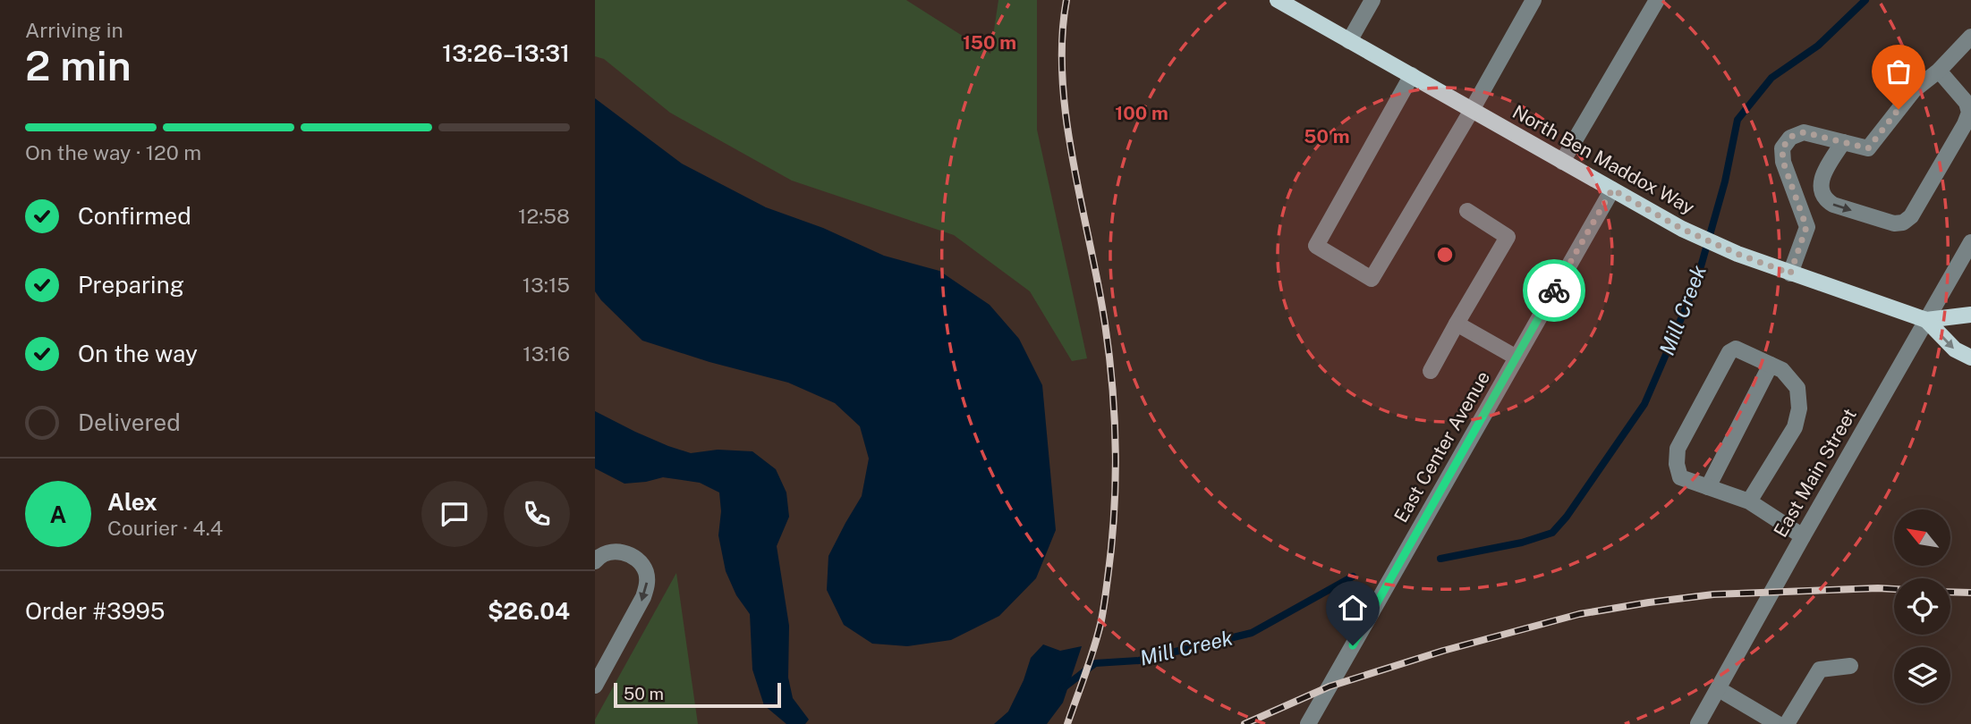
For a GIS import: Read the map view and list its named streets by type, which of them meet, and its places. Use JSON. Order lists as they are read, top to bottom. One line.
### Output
{"streets":{"main road":["North Ben Maddox Way"],"street":["East Center Avenue","East Main Street"]},"crossings":[["North Ben Maddox Way","East Center Avenue"],["North Ben Maddox Way","East Main Street"]],"water":["Mill Creek"],"scale_bar":"50 m","north":"top left","page":{"heading":["2 min","Arriving in","13:26–13:31"],"panel":["Alex","Courier · 4.4","Order #3995","$26.04"],"bar":"On the way · 120 m","list":[["Confirmed","12:58"],["Preparing","13:15"],["On the way","13:16"],"Delivered"],"round":"A","scale":"50 m"},"rings":["150 m","100 m","50 m"]}
